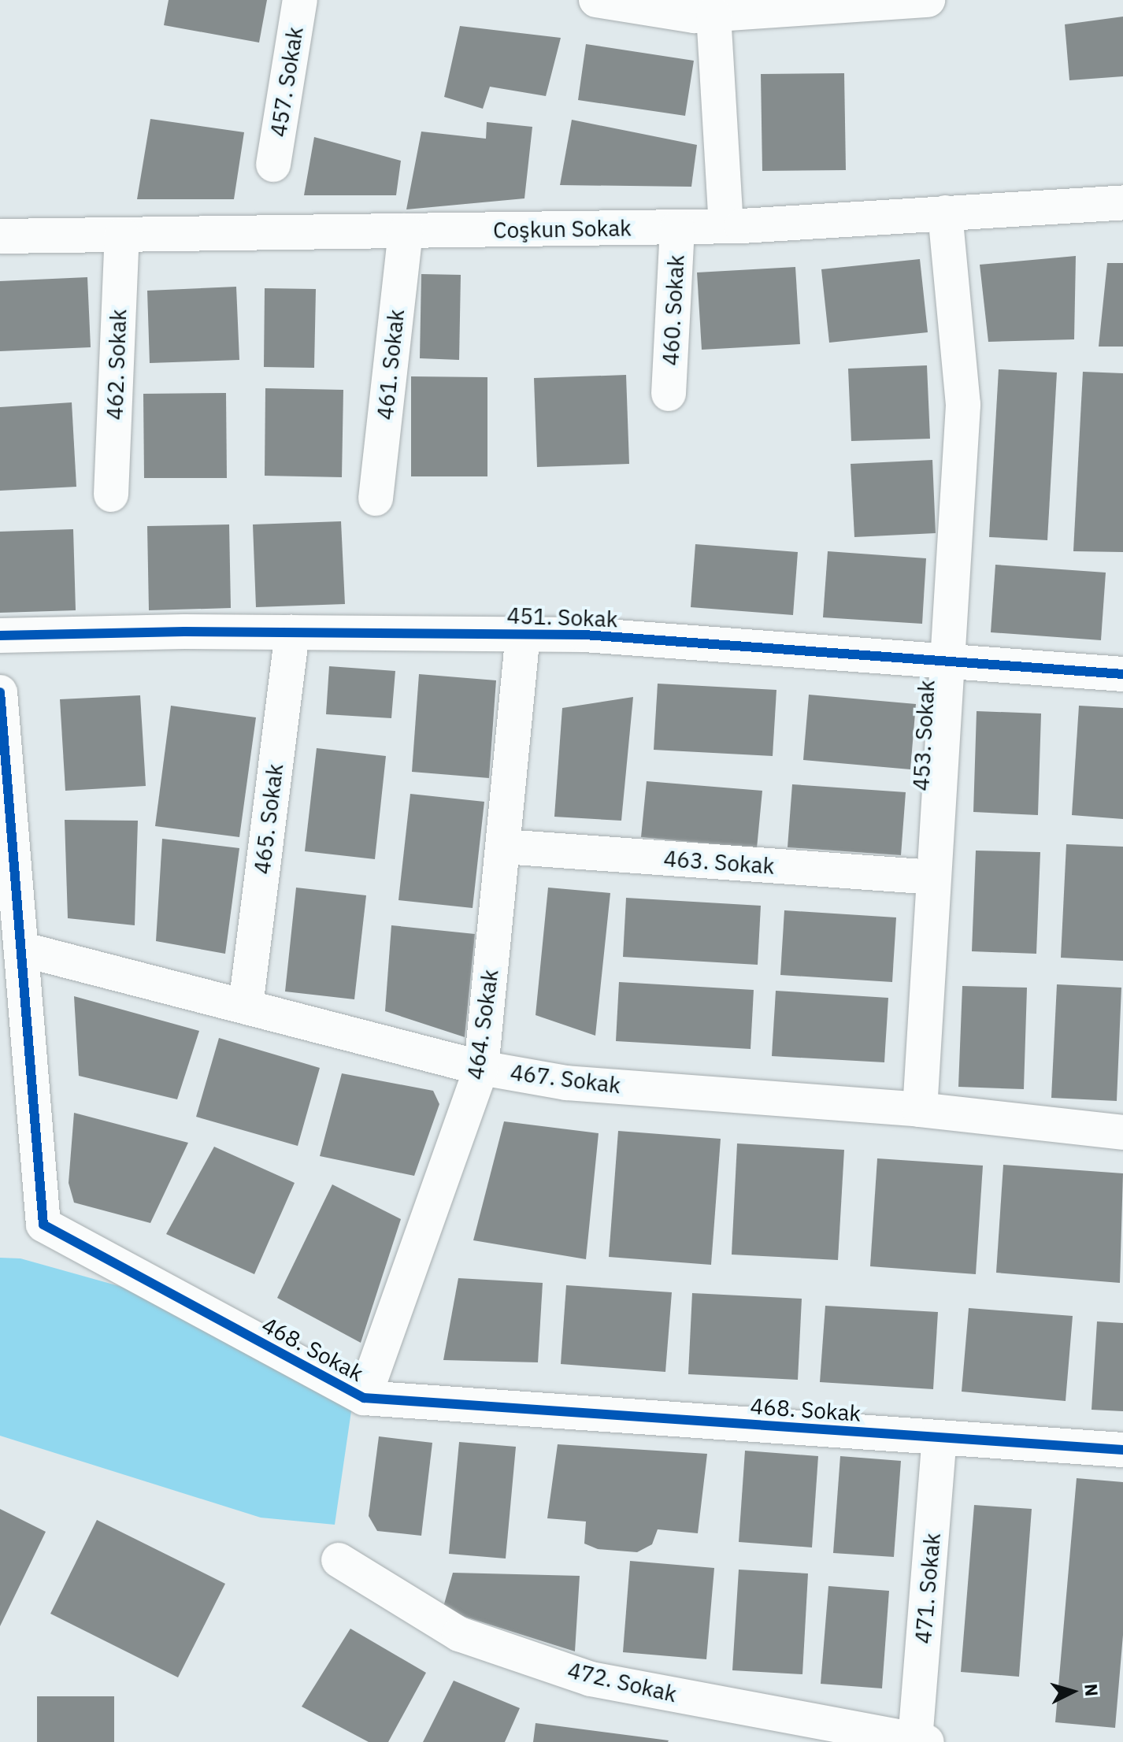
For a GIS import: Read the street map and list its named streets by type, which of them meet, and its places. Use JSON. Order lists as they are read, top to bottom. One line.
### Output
{"streets":{"street":["457. Sokak","Coşkun Sokak","460. Sokak","462. Sokak","461. Sokak","451. Sokak","453. Sokak","465. Sokak","463. Sokak","464. Sokak","467. Sokak","468. Sokak","471. Sokak","472. Sokak"]},"crossings":[["Coşkun Sokak","460. Sokak"],["Coşkun Sokak","462. Sokak"],["Coşkun Sokak","461. Sokak"],["Coşkun Sokak","453. Sokak"],["451. Sokak","453. Sokak"],["451. Sokak","465. Sokak"],["451. Sokak","464. Sokak"],["453. Sokak","463. Sokak"],["453. Sokak","467. Sokak"],["465. Sokak","467. Sokak"],["463. Sokak","464. Sokak"],["464. Sokak","467. Sokak"],["464. Sokak","468. Sokak"],["467. Sokak","468. Sokak"],["468. Sokak","471. Sokak"],["471. Sokak","472. Sokak"]],"north":"right"}
